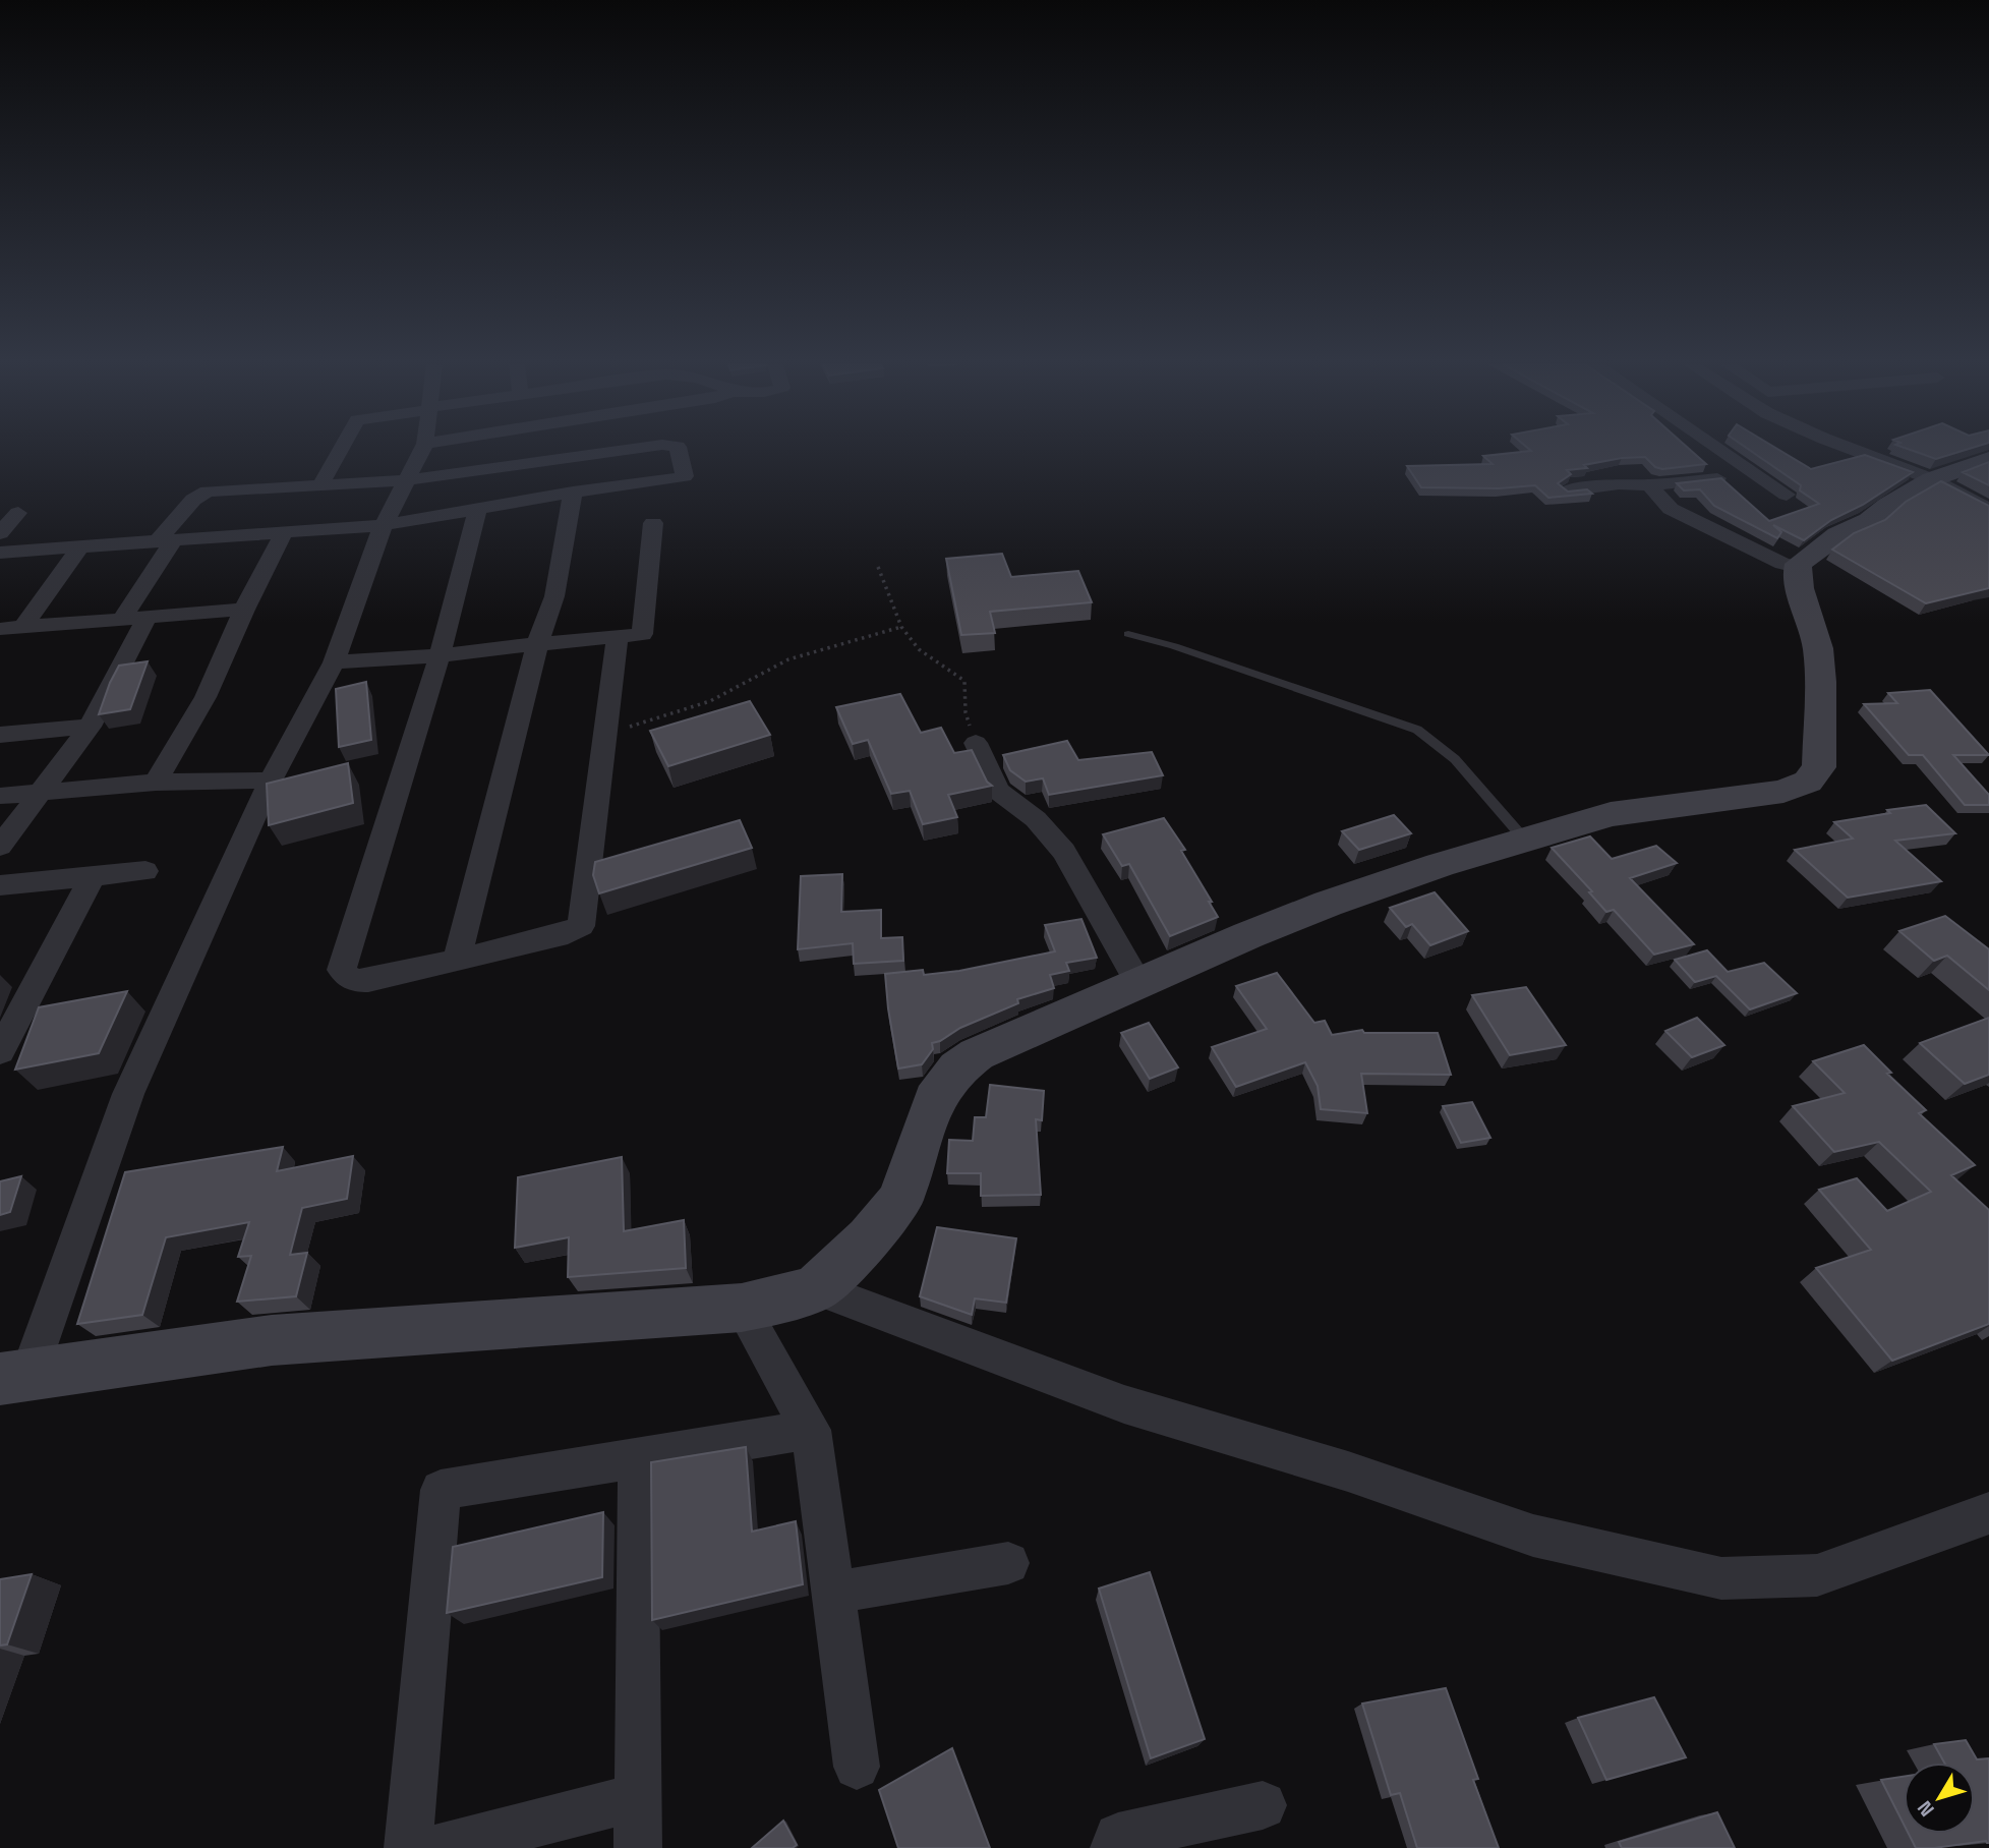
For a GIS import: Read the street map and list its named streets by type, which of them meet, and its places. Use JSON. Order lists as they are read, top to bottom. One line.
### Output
{"north":"bottom left"}
